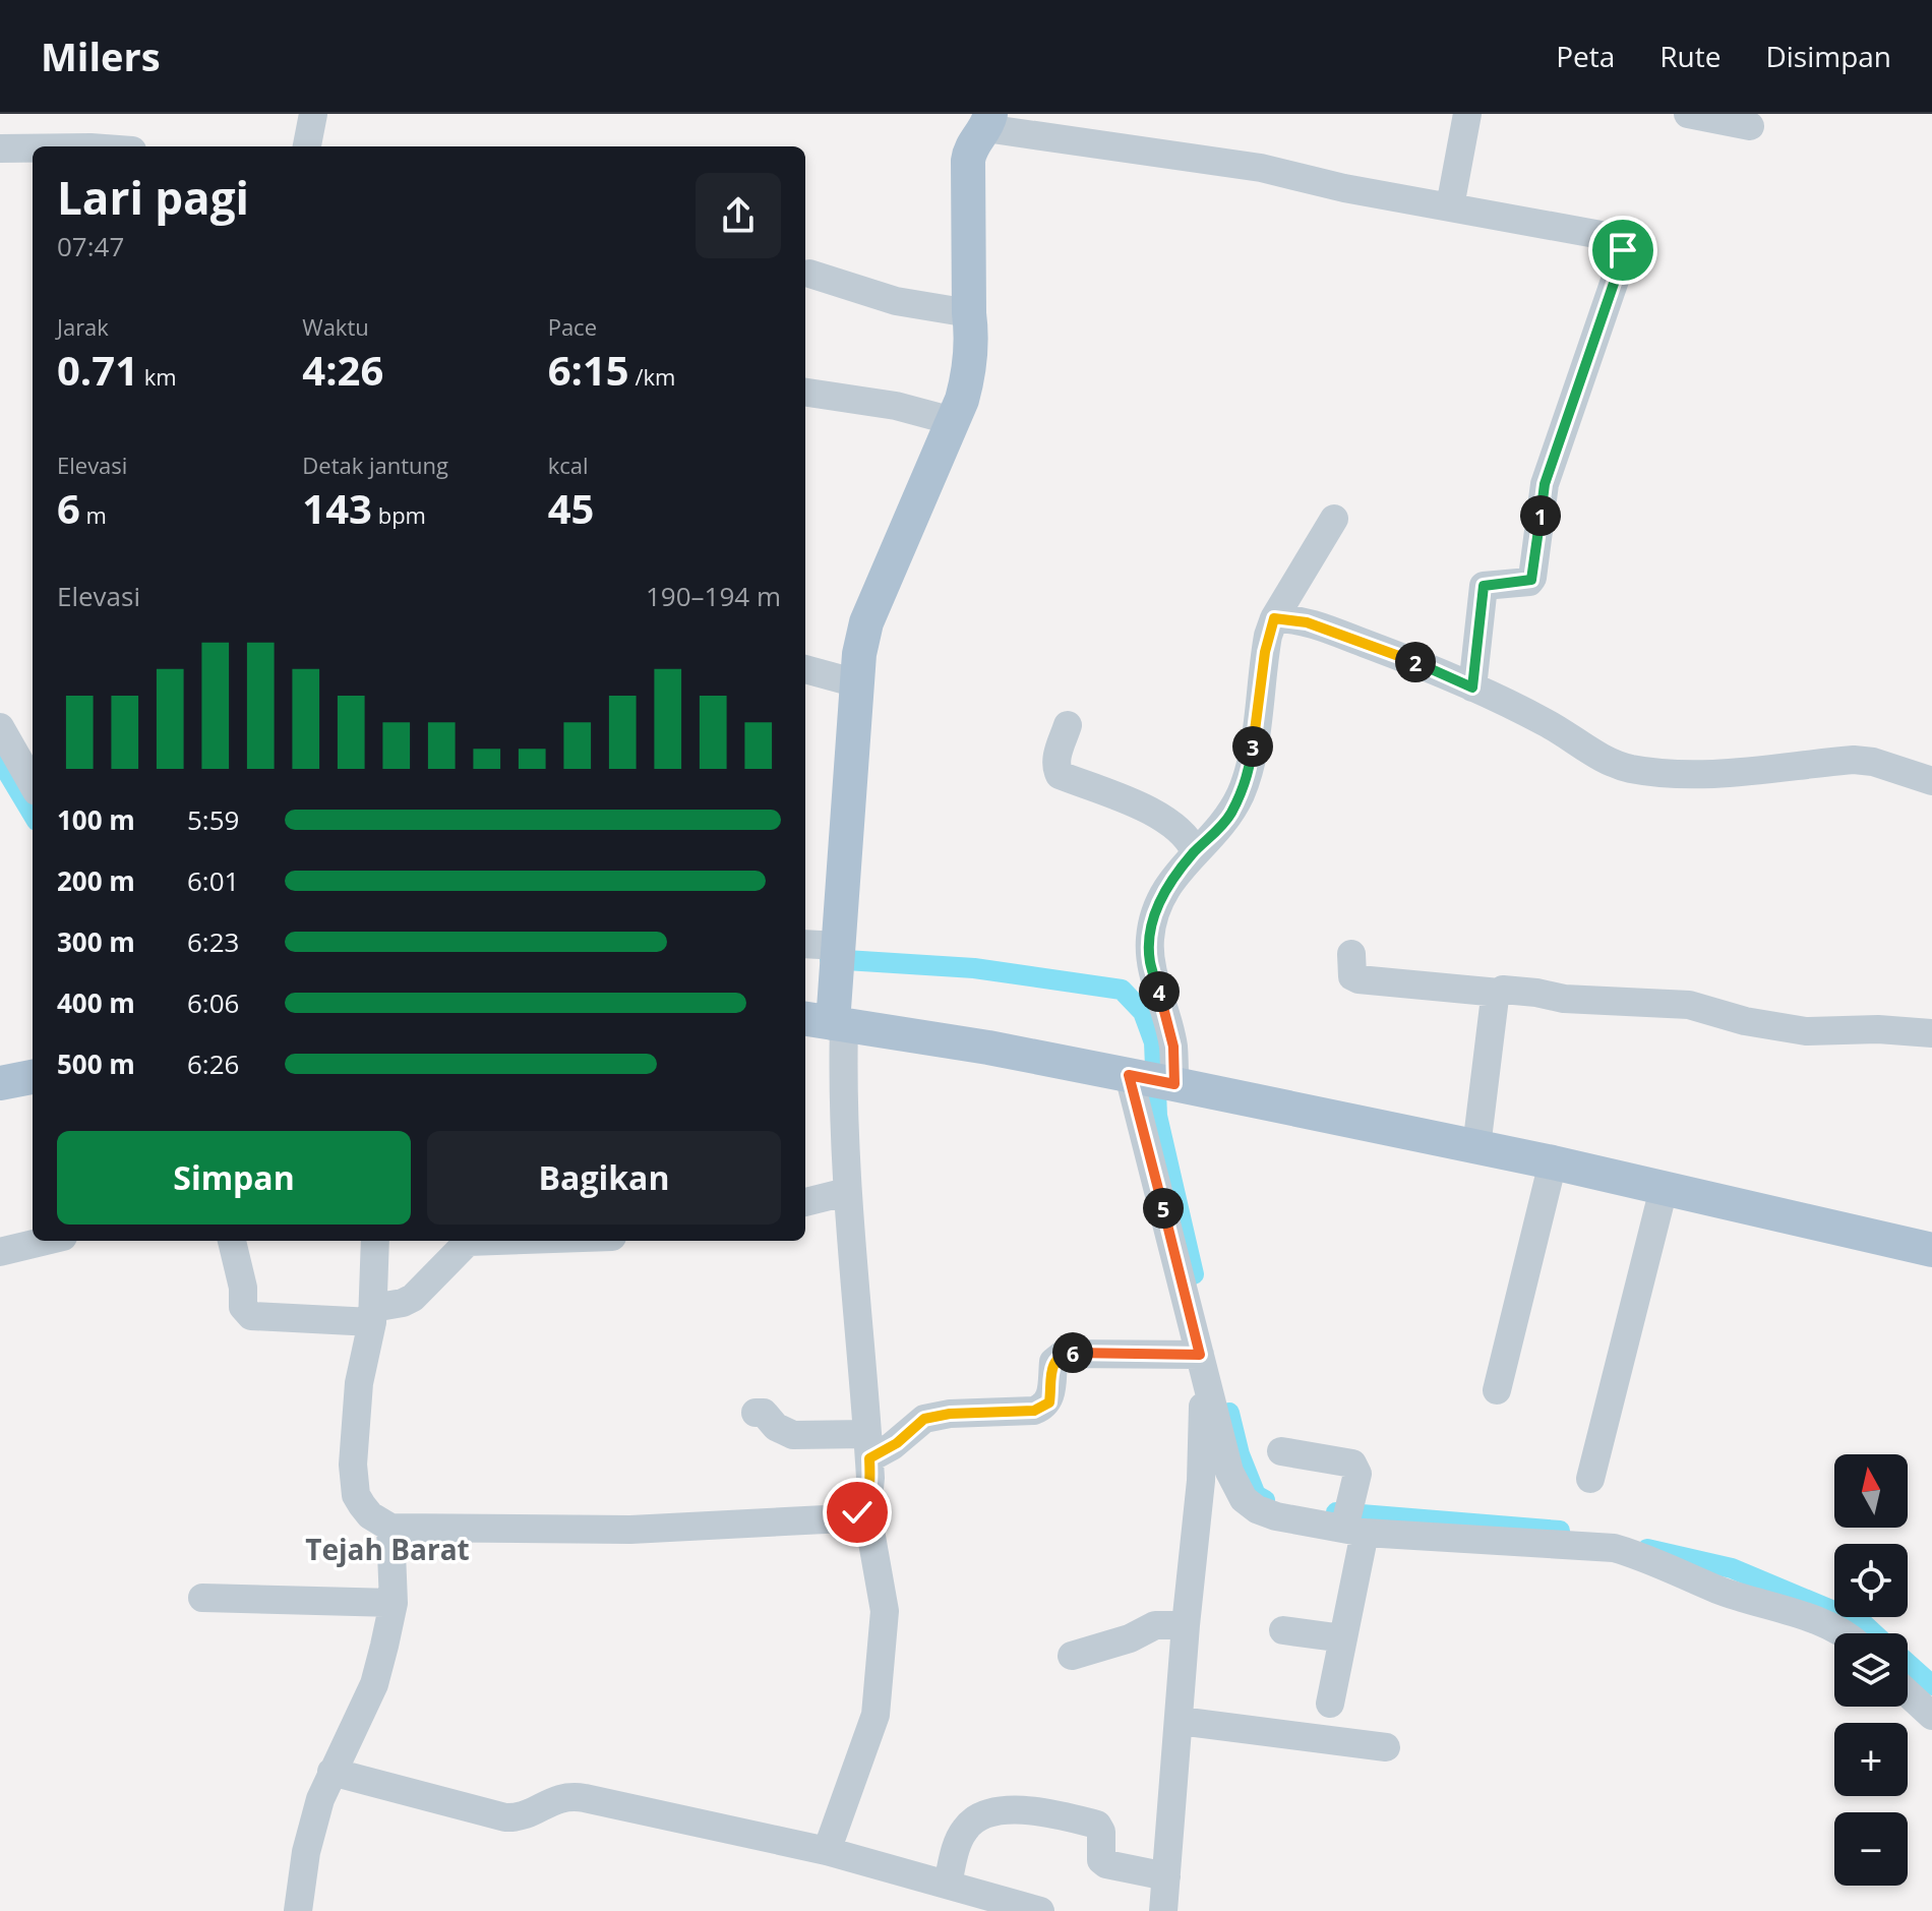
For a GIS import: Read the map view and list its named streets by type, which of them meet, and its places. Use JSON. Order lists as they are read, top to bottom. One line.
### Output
{"districts":["Tejah Barat"],"north":"top","page":{"header":"Milers","nav":["Peta","Rute","Disimpan"],"heading":["Lari pagi","07:47"],"stats":[["Jarak","0.71 km"],["Waktu","4:26"],["Pace","6:15 /km"],["Elevasi","6 m"],["Detak jantung","143 bpm"],["kcal","45"]],"pins":["1","2","3","4","5","6"],"chart":["Elevasi","190–194 m"],"list":[{"name":"100 m","note":"5:59"},{"name":"200 m","note":"6:01"},{"name":"300 m","note":"6:23"},{"name":"400 m","note":"6:06"},{"name":"500 m","note":"6:26"}],"buttons":["Simpan","Bagikan"],"map_buttons":["+","−"]}}
